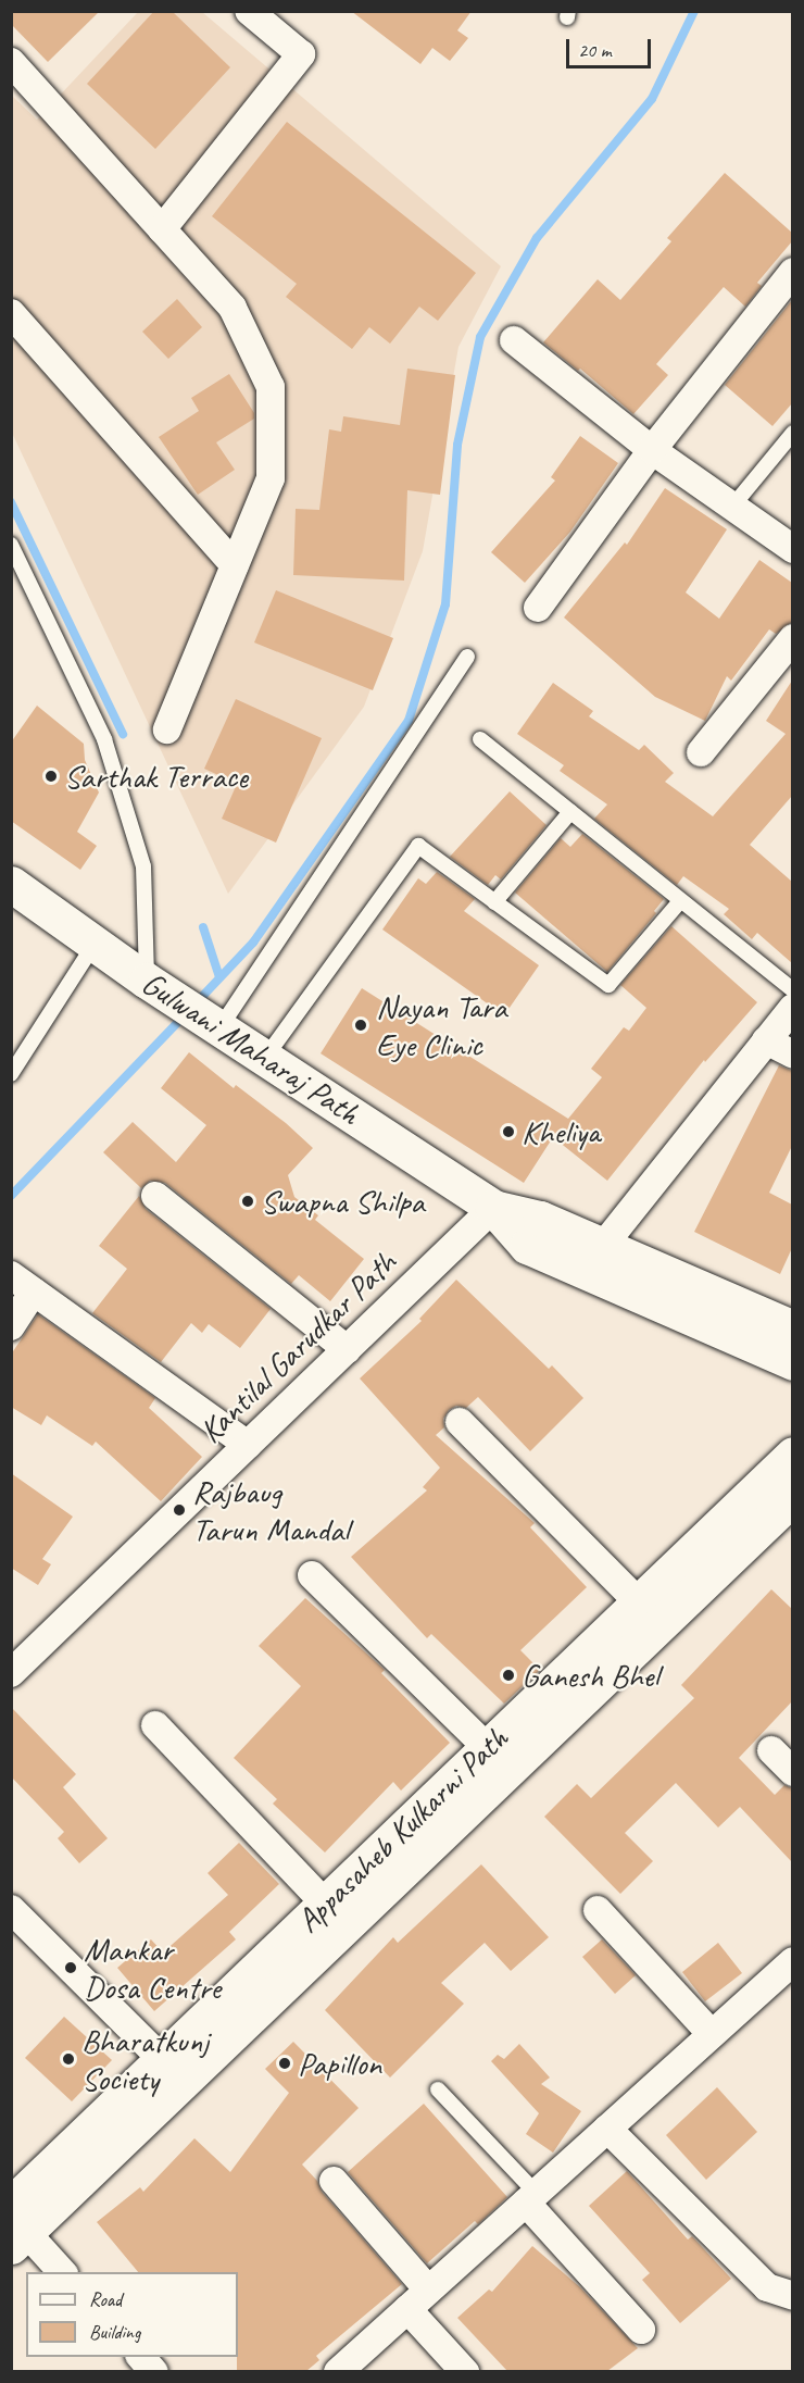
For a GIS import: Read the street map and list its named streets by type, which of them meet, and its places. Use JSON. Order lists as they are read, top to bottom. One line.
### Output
{"streets":{"street":["Gulwani Maharaj Path","Kantilal Garudkar Path","Appasaheb Kulkarni Path"]},"crossings":[["Gulwani Maharaj Path","Kantilal Garudkar Path"]],"places":["Sarthak Terrace","Nayan Tara Eye Clinic","Kheliya","Swapna Shilpa","Rajbaug Tarun Mandal","Ganesh Bhel","Mankar Dosa Centre","Bharatkunj Society","Papillon"],"legend":["Road","Building"],"scale_bar":"20 m"}
